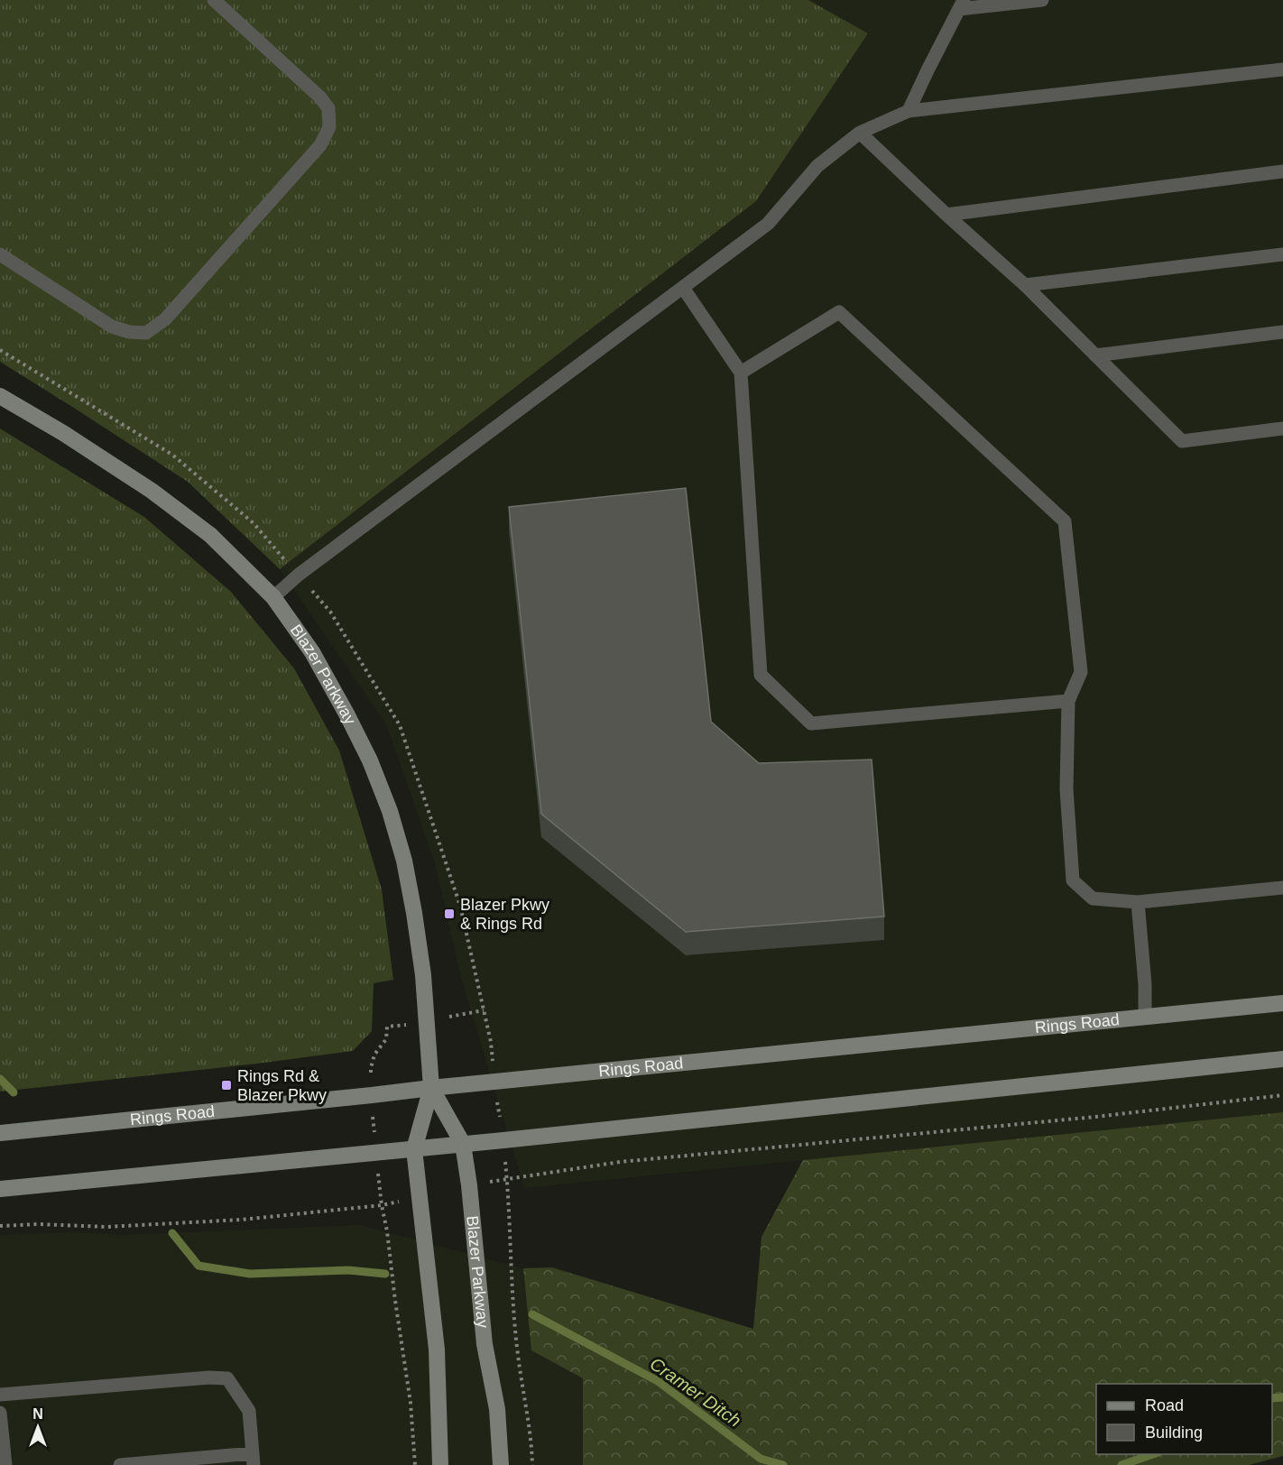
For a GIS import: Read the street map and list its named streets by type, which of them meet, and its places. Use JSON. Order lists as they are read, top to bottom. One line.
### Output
{"streets":{"main road":["Blazer Parkway","Rings Road"]},"crossings":[["Blazer Parkway","Rings Road"]],"water":["Cramer Ditch"],"places":{"transit":["Blazer Pkwy & Rings Rd","Rings Rd & Blazer Pkwy"]},"legend":["Road","Building"],"north":"top"}
